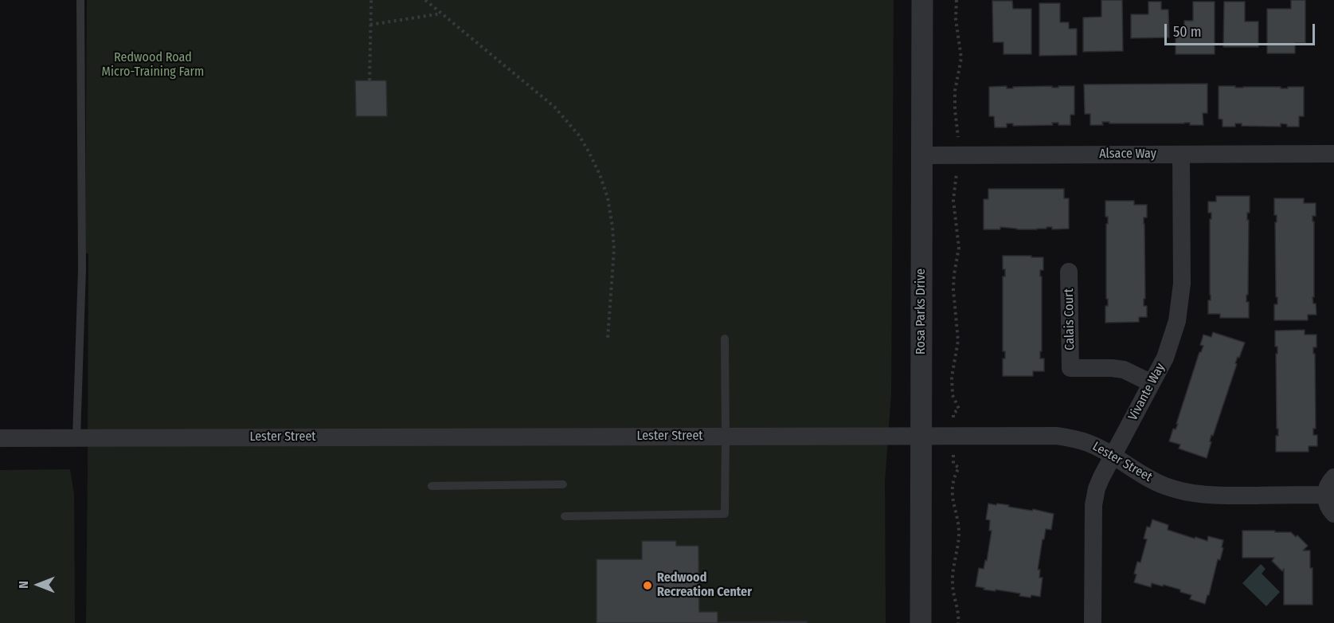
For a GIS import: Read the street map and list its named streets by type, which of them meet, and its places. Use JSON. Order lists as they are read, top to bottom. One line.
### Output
{"streets":{"street":["Alsace Way","Rosa Parks Drive","Calais Court","Vivante Way","Lester Street"]},"crossings":[["Alsace Way","Rosa Parks Drive"],["Alsace Way","Vivante Way"],["Rosa Parks Drive","Lester Street"],["Calais Court","Vivante Way"],["Vivante Way","Lester Street"]],"parks":["Redwood Road Micro-Training Farm"],"places":["Redwood Recreation Center"],"scale_bar":"50 m","north":"left"}
